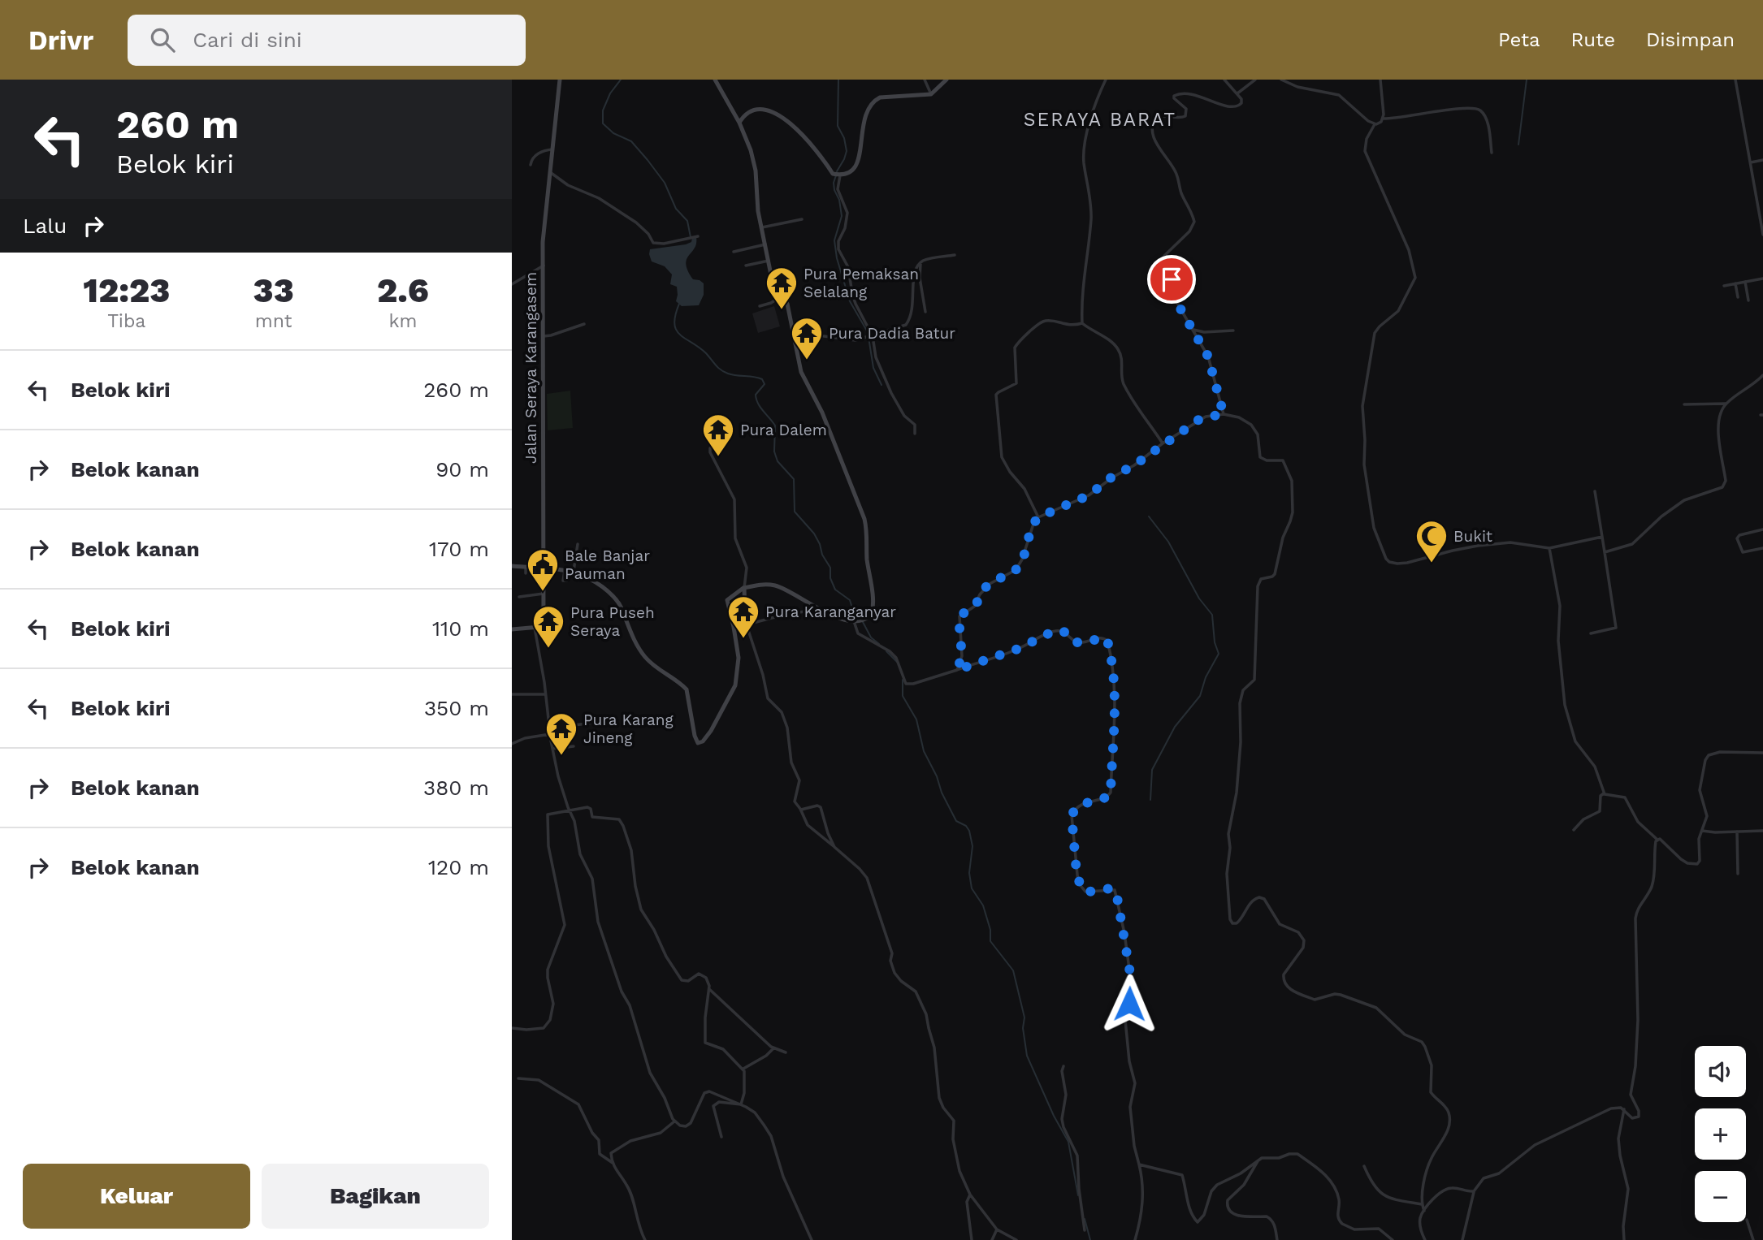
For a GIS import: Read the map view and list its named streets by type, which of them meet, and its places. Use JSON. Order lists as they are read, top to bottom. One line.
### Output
{"streets":{"street":["Jalan Seraya Karangasem"]},"districts":["SERAYA BARAT"],"places":{"temple":["Pura Pemaksan Selalang","Pura Dadia Batur","Pura Dalem","Pura Karanganyar","Pura Puseh Seraya","Pura Karang Jineng"],"mosque":["Bukit"],"public building":["Bale Banjar Pauman"]},"page":{"header":"Drivr","search":"Cari di sini","nav":["Peta","Rute","Disimpan"],"turn":["260 m","Belok kiri"],"then":"Lalu","eta":["12:23","Tiba","33","mnt","2.6","km"],"list":[{"name":"Belok kiri","value":"260 m"},{"name":"Belok kanan","value":"90 m"},{"name":"Belok kanan","value":"170 m"},{"name":"Belok kiri","value":"110 m"},{"name":"Belok kiri","value":"350 m"},{"name":"Belok kanan","value":"380 m"},{"name":"Belok kanan","value":"120 m"}],"map_buttons":["+","−"],"buttons":["Keluar","Bagikan"]}}
